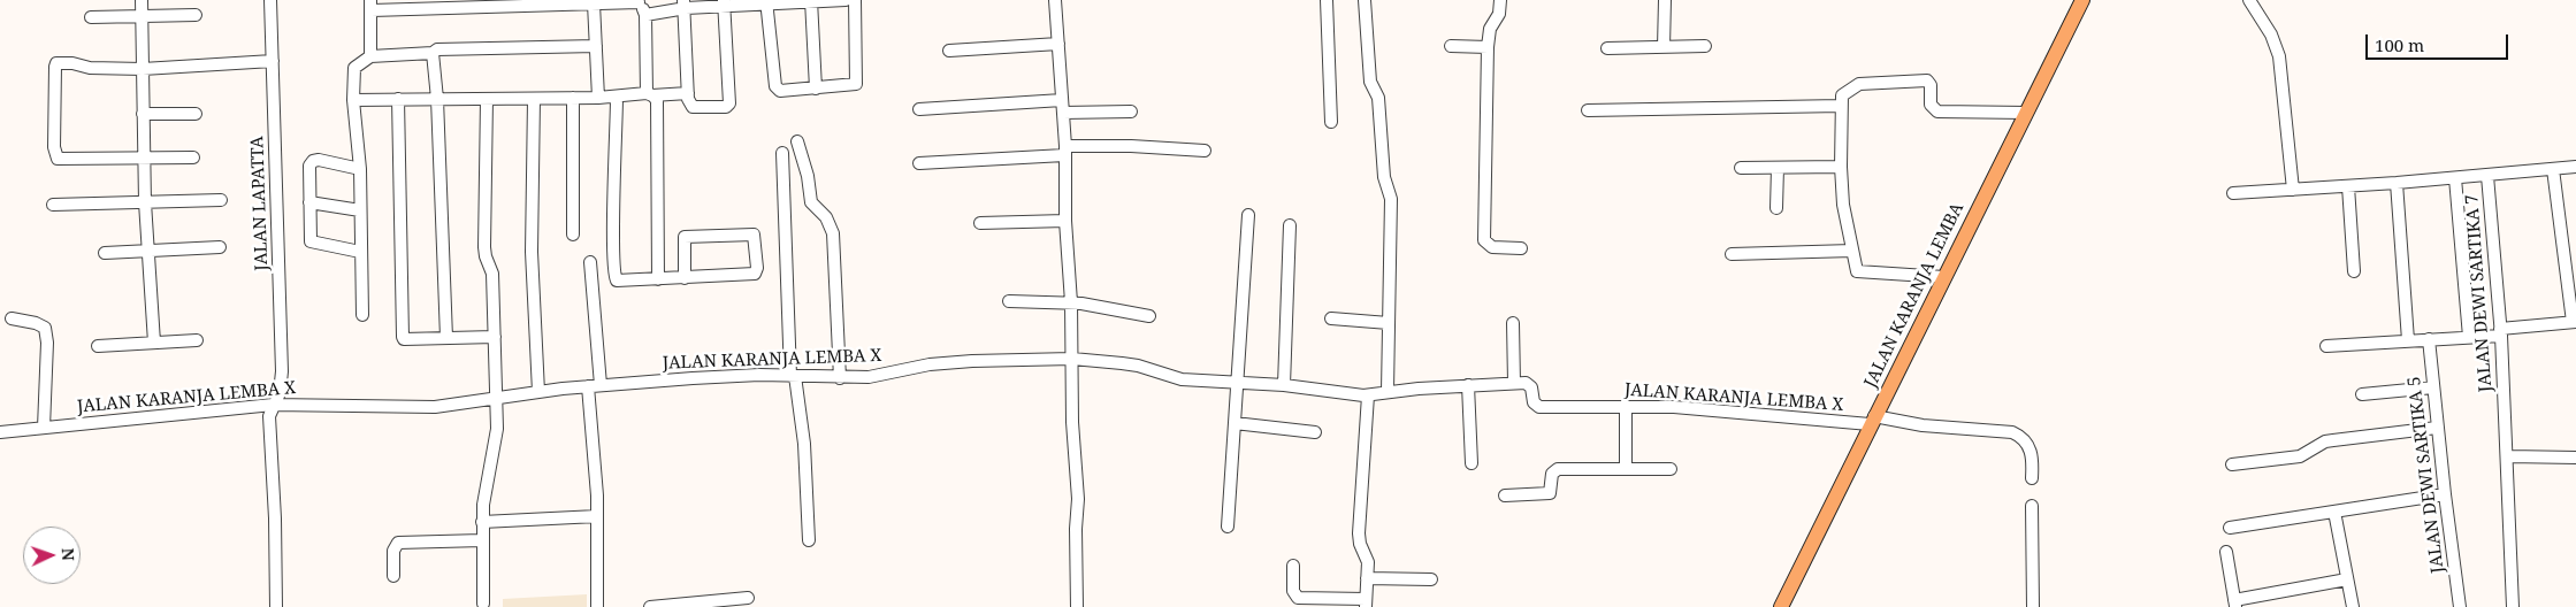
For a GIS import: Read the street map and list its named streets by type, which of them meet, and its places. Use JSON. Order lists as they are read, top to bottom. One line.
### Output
{"streets":{"main road":["JALAN KARANJA LEMBA"],"street":["JALAN LAPATTA","JALAN DEWI SARTIKA 7","JALAN KARANJA LEMBA X","JALAN DEWI SARTIKA 5"]},"crossings":[["JALAN LAPATTA","JALAN KARANJA LEMBA X"],["JALAN KARANJA LEMBA","JALAN KARANJA LEMBA X"]],"scale_bar":"100 m","north":"right"}
